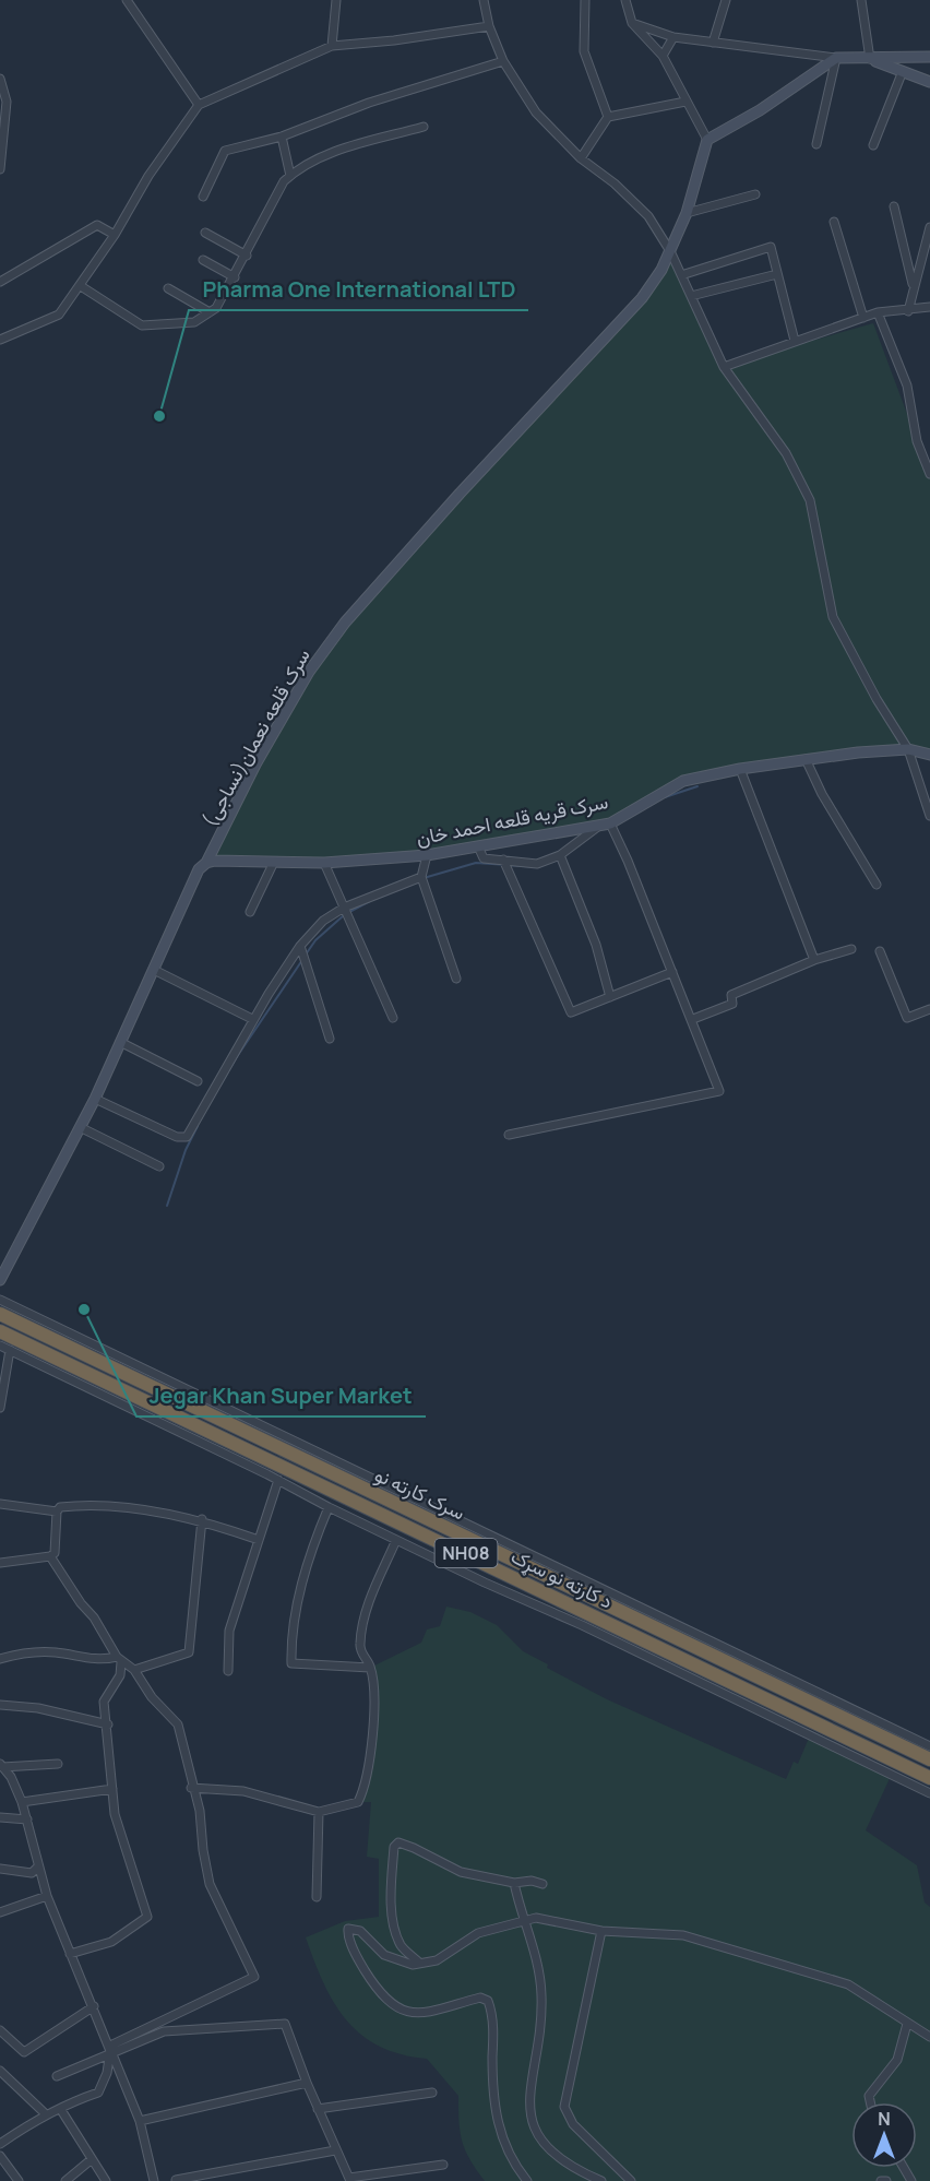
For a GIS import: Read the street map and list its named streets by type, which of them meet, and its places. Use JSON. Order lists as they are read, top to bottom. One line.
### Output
{"streets":{"highway":["سرک کارته نو","NH08","د کارته نو سړک"],"street":["سرک قلعه نعمان(نساجی)","سرک قریه قلعه احمد خان"]},"crossings":[["سرک قلعه نعمان(نساجی)","سرک قریه قلعه احمد خان"]],"places":["Pharma One International LTD","Jegar Khan Super Market"],"north":"top"}
